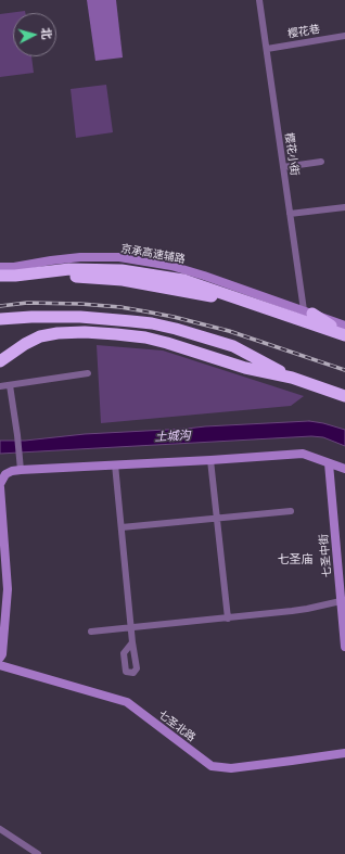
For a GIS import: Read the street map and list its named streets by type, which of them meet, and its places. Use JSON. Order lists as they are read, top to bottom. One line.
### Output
{"streets":{"street":["樱花巷","樱花小街","京承高速辅路","七圣中街","七圣北路"]},"crossings":[["樱花巷","樱花小街"],["樱花小街","京承高速辅路"]],"districts":["七圣庙"],"water":["土城沟"],"north":"right"}
